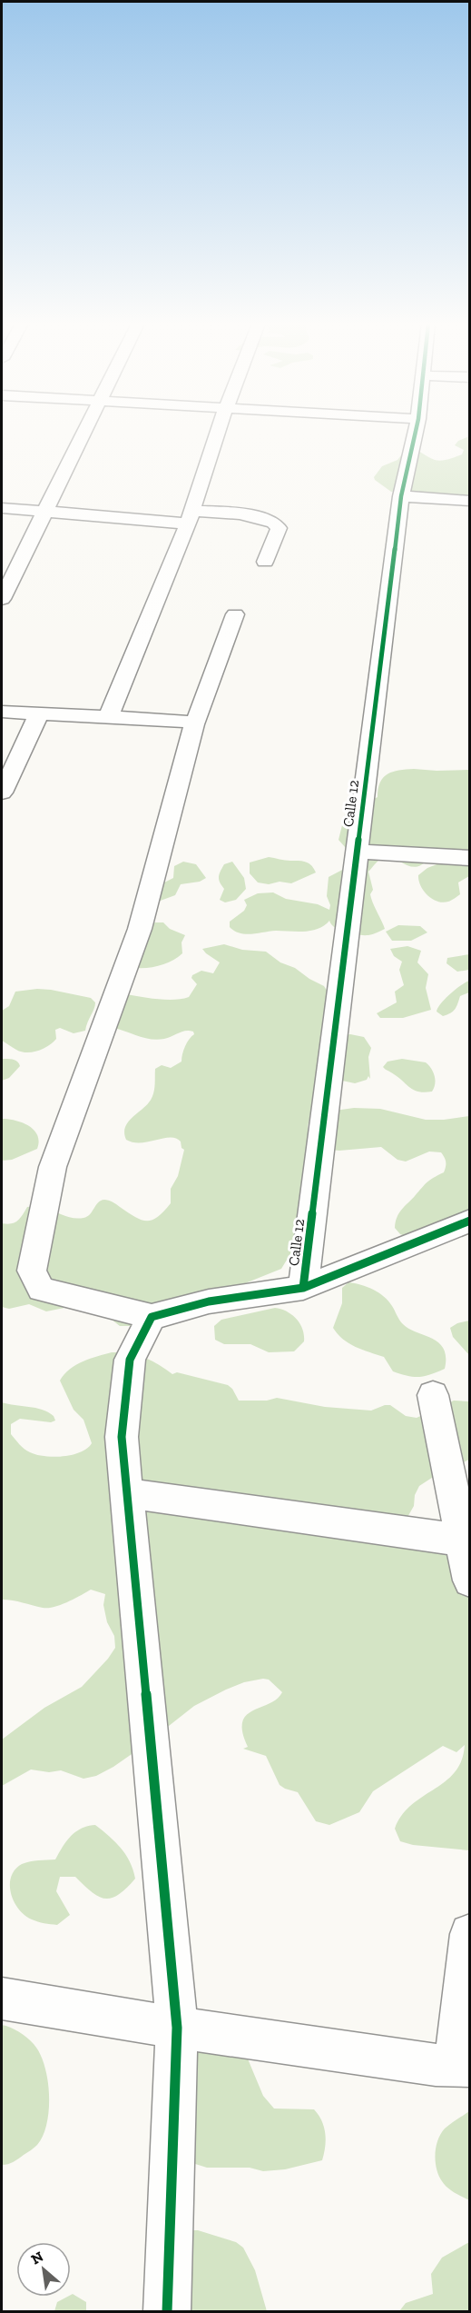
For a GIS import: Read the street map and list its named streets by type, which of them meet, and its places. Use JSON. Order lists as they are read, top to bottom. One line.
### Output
{"streets":{"street":["Calle 12"]},"north":"top left"}
